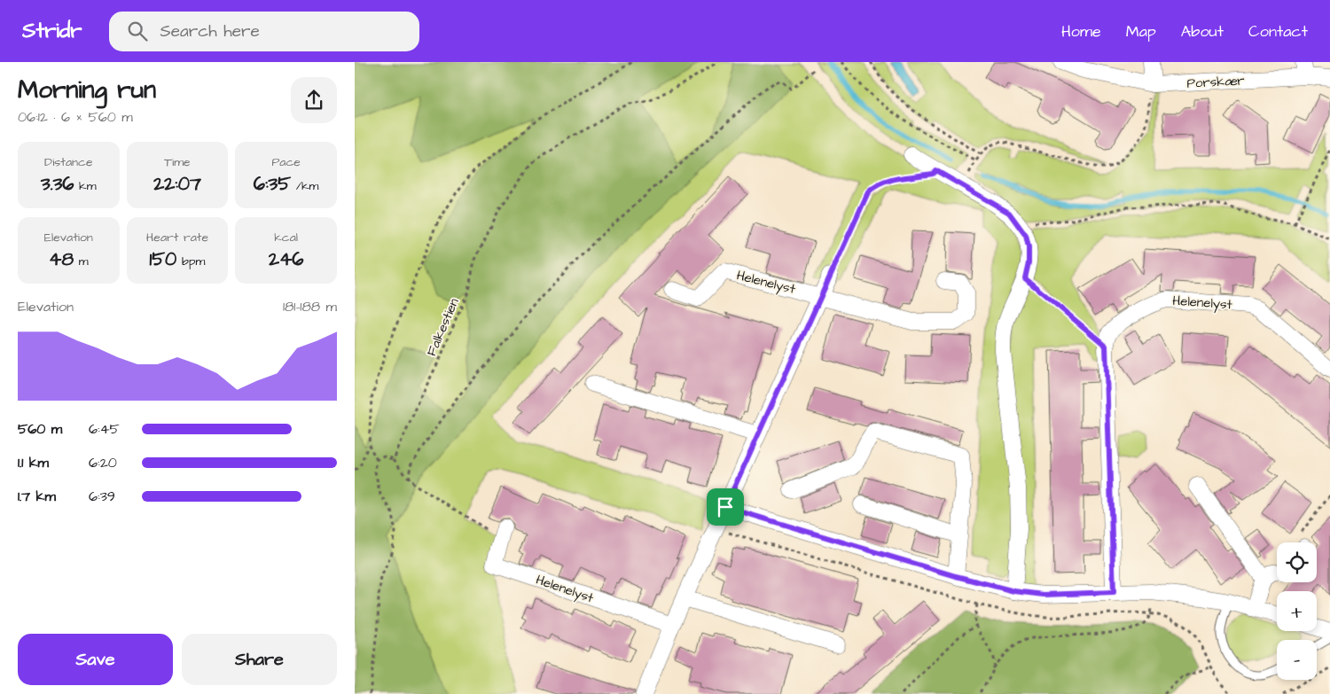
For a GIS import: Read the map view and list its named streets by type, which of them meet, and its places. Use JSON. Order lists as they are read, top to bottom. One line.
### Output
{"streets":{"street":["Porskær","Helenelyst"],"path":["Falkestien"]},"page":{"header":"Stridr","search":"Search here","nav":["Home","Map","About","Contact"],"heading":["Morning run","06:12 · 6 × 560 m"],"stats":[["Distance","3.36 km"],["Time","22:07"],["Pace","6:35 /km"],["Elevation","48 m"],["Heart rate","150 bpm"],["kcal","246"]],"chart":["Elevation","181–188 m"],"list":[{"name":"560 m","note":"6:45"},{"name":"1.1 km","note":"6:20"},{"name":"1.7 km","note":"6:39"}],"map_buttons":["+","−"],"buttons":["Save","Share"]}}
